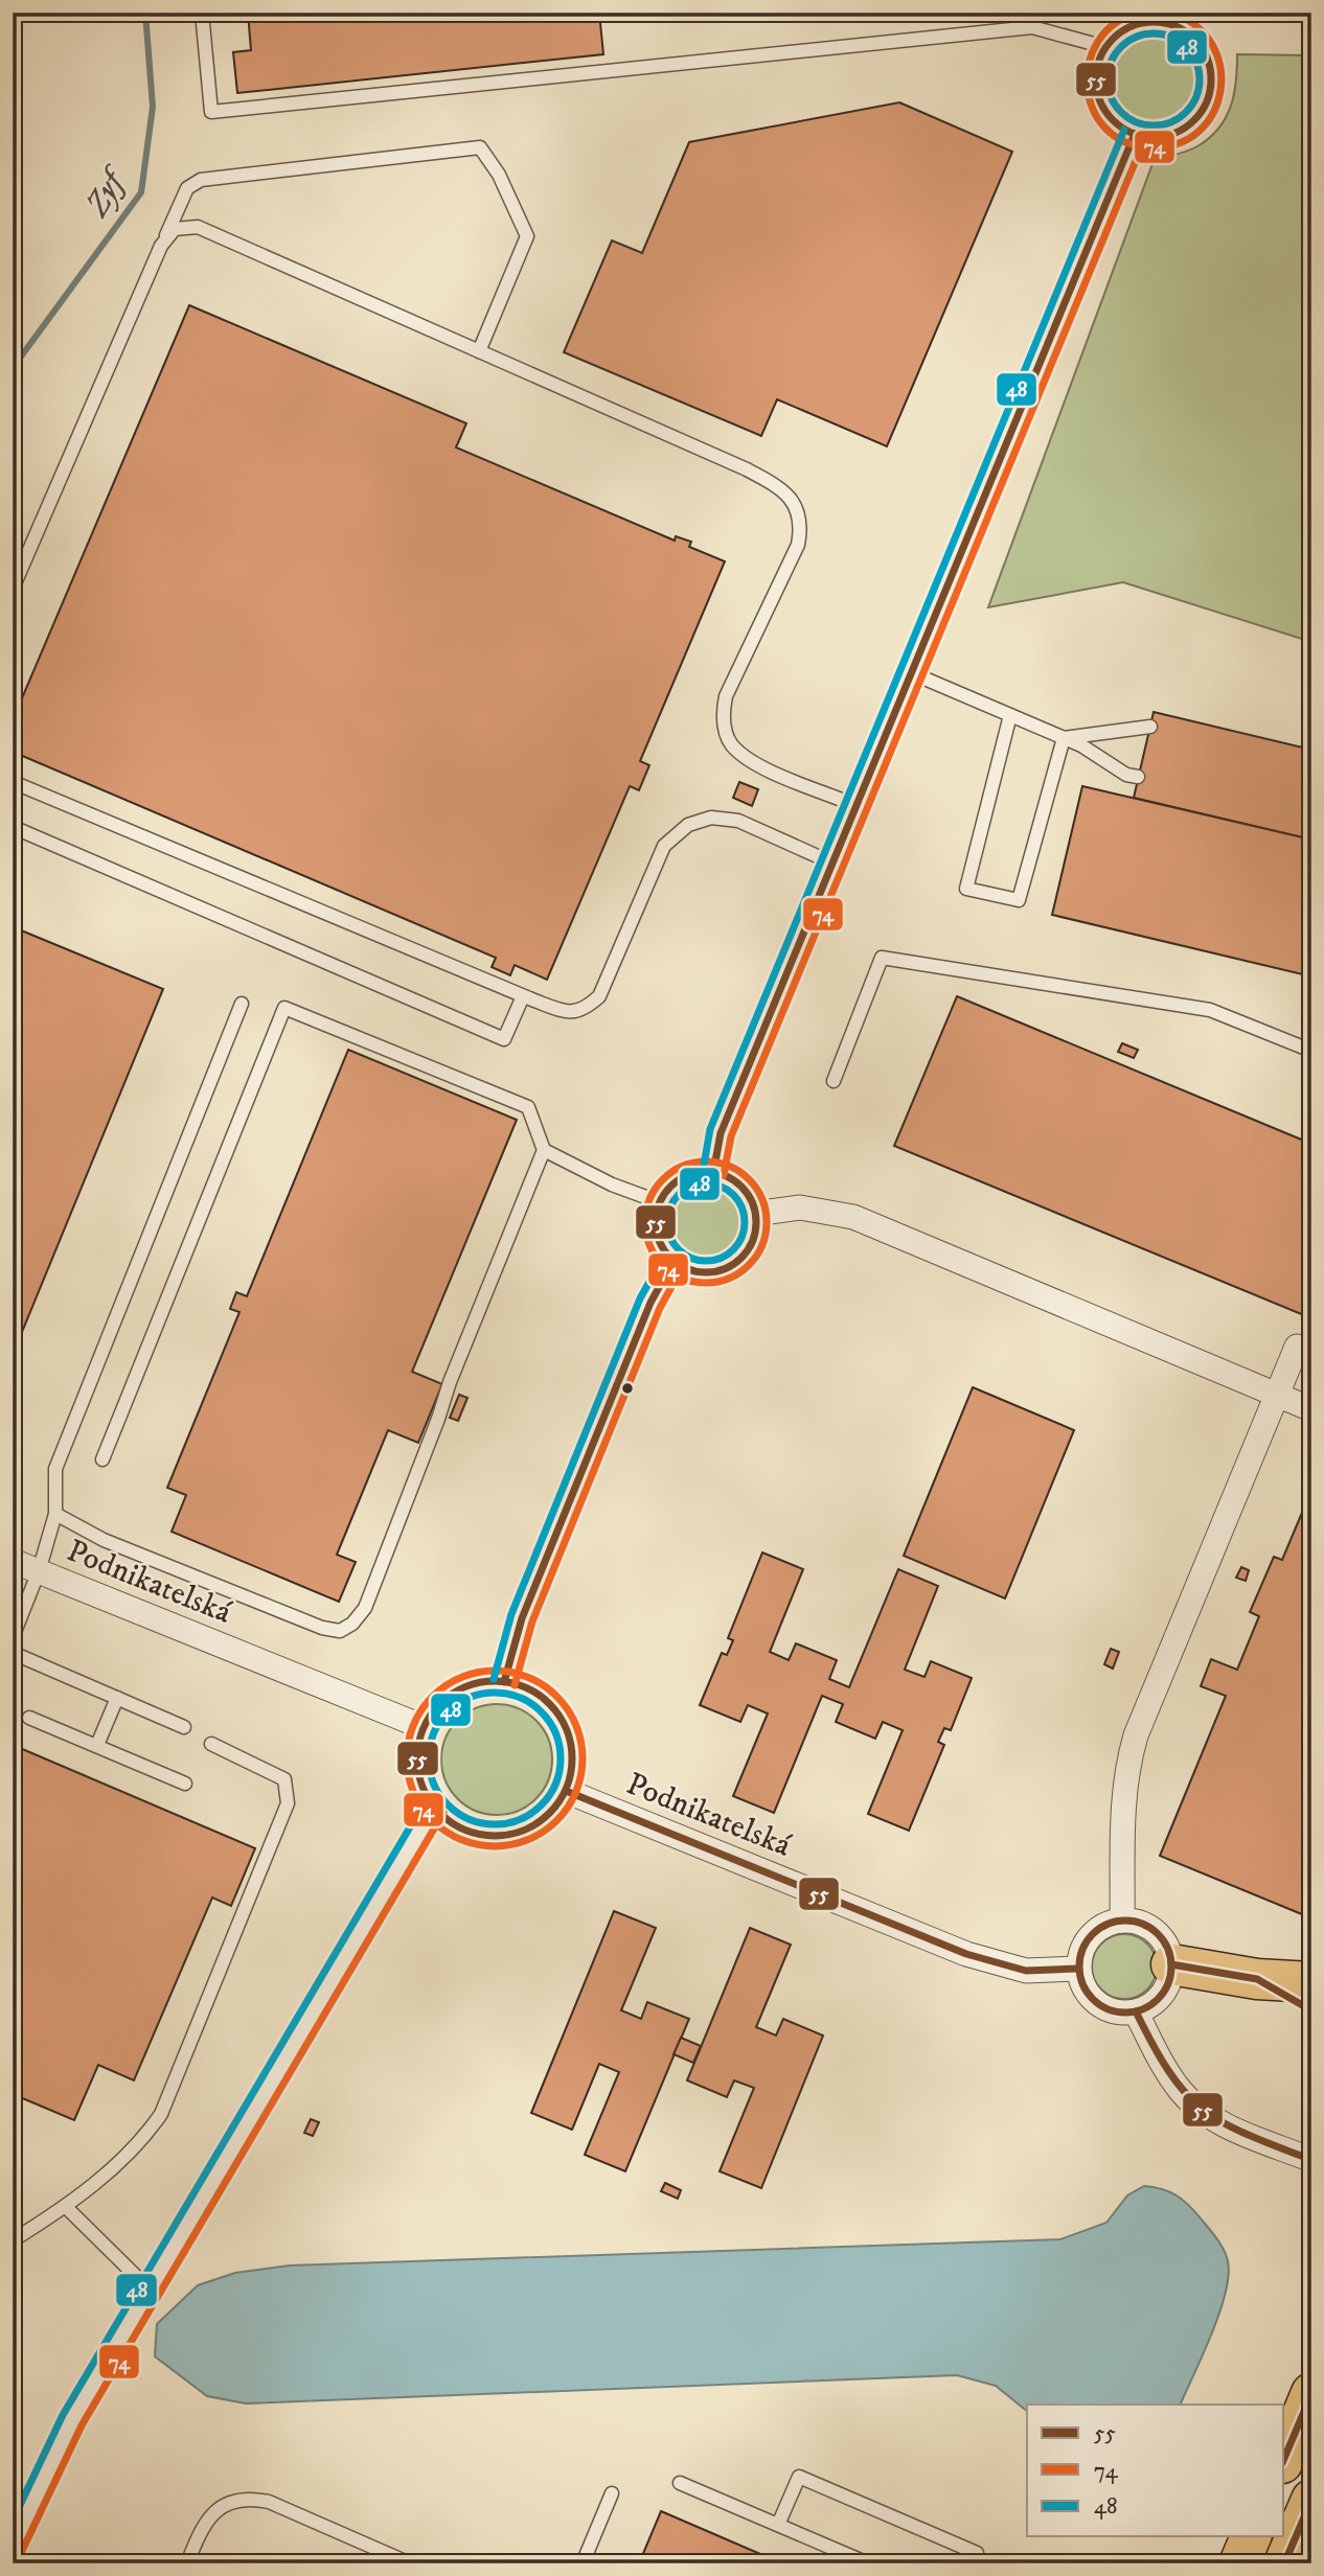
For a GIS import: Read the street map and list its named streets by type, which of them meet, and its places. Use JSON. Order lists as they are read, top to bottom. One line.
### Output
{"streets":{"street":["Podnikatelská"]},"water":["Zyf"],"lines":["transit line 74","transit line 55","transit line 48"],"legend":["55","74","48"]}
